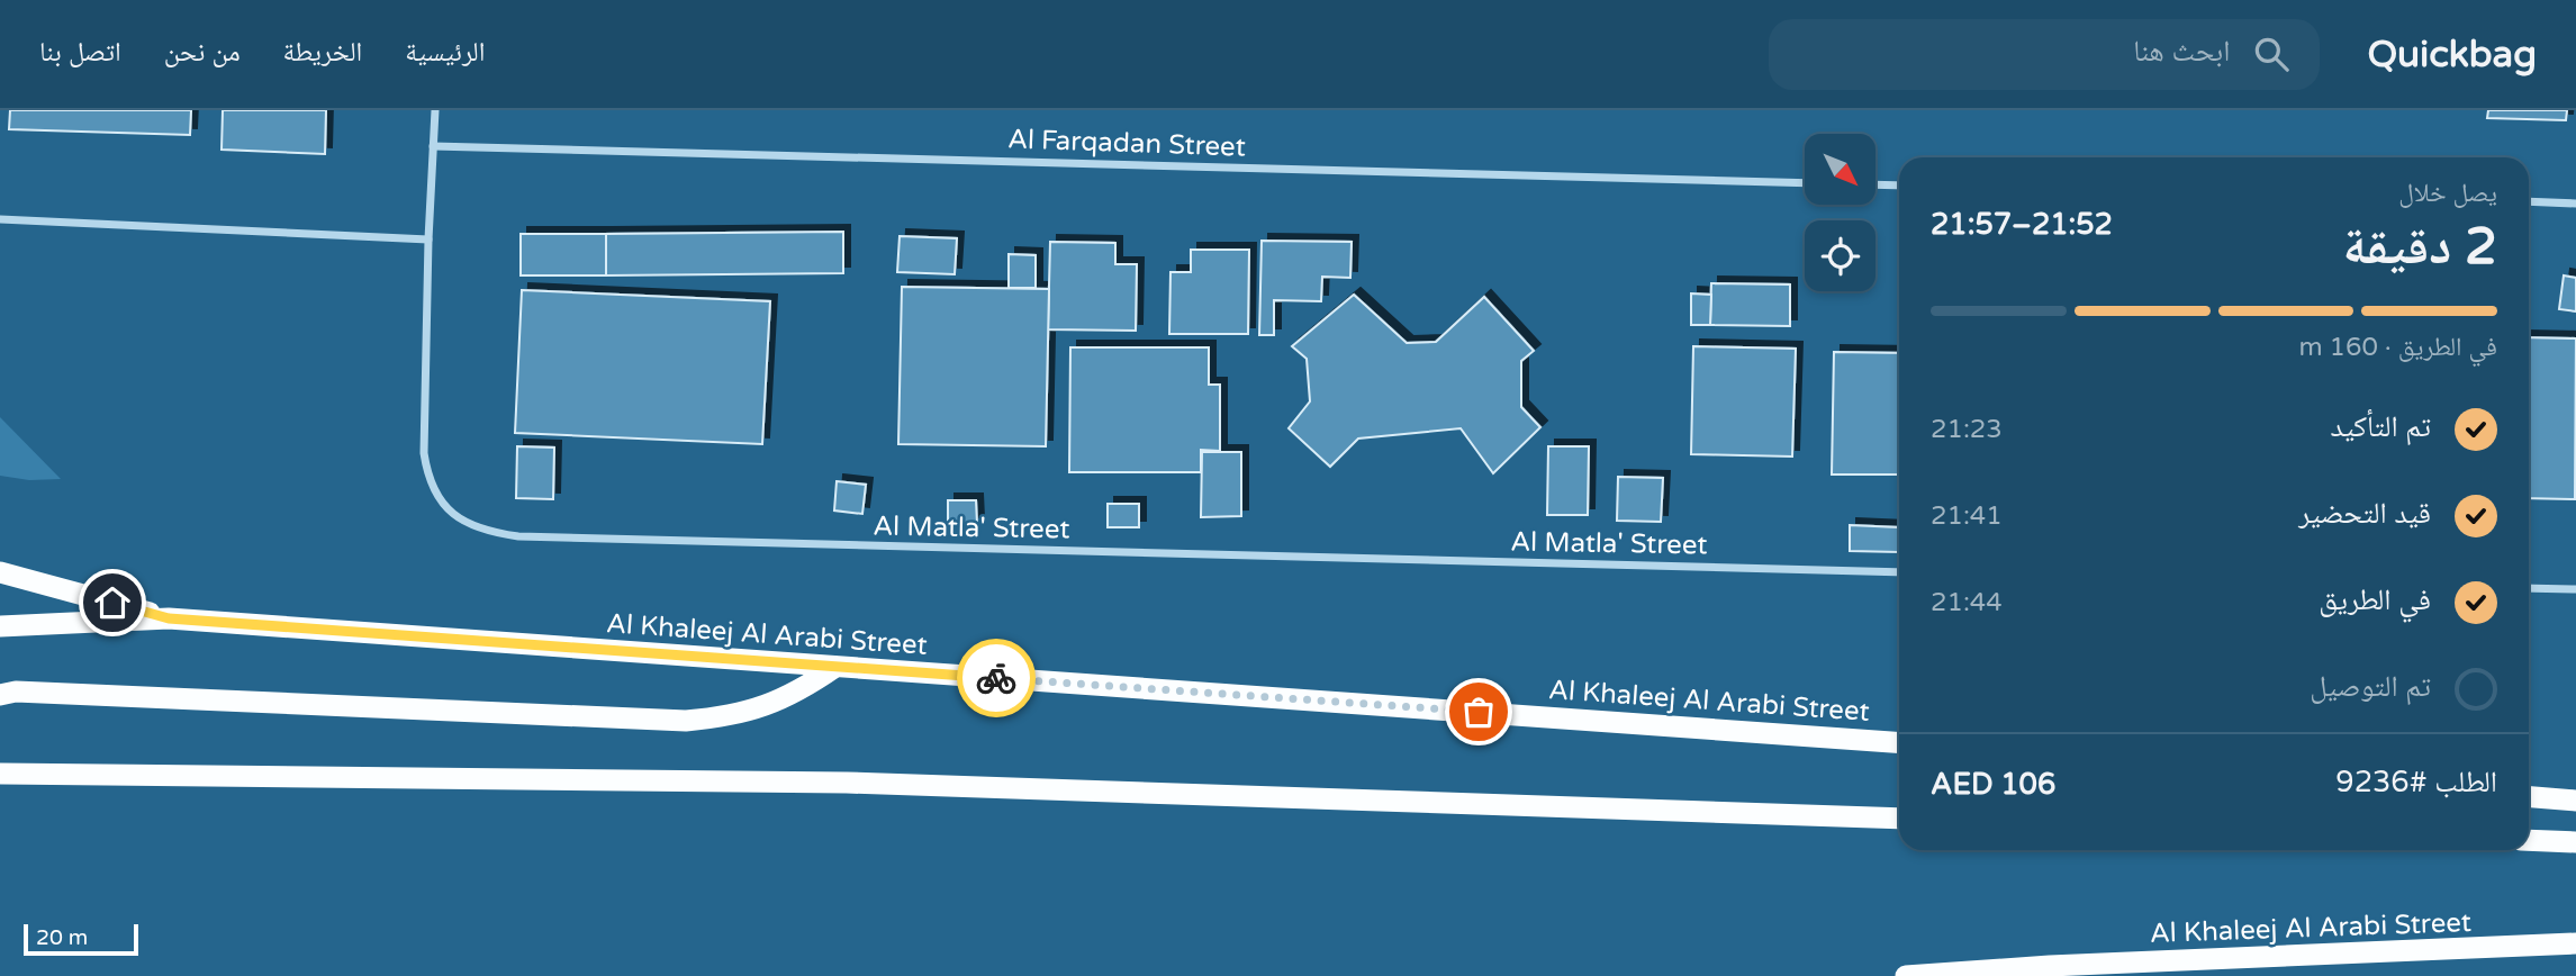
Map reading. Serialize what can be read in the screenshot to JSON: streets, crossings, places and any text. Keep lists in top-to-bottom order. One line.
{"streets":{"highway":["Al Khaleej Al Arabi Street"],"street":["Al Farqadan Street","Al Matla' Street"]},"crossings":[["Al Farqadan Street","Al Matla' Street"]],"scale_bar":"20 m","north":"bottom right","page":{"header":"Quickbag","search":"ابحث هنا","nav":["الرئيسية","الخريطة","من نحن","اتصل بنا"],"heading":["2 دقيقة","يصل خلال","21:52–21:57"],"panel":["الطلب #9236","AED 106"],"bar":"في الطريق · 160 m","list":[["تم التأكيد","21:23"],["قيد التحضير","21:41"],["في الطريق","21:44"],"تم التوصيل"],"scale":"20 m"}}
